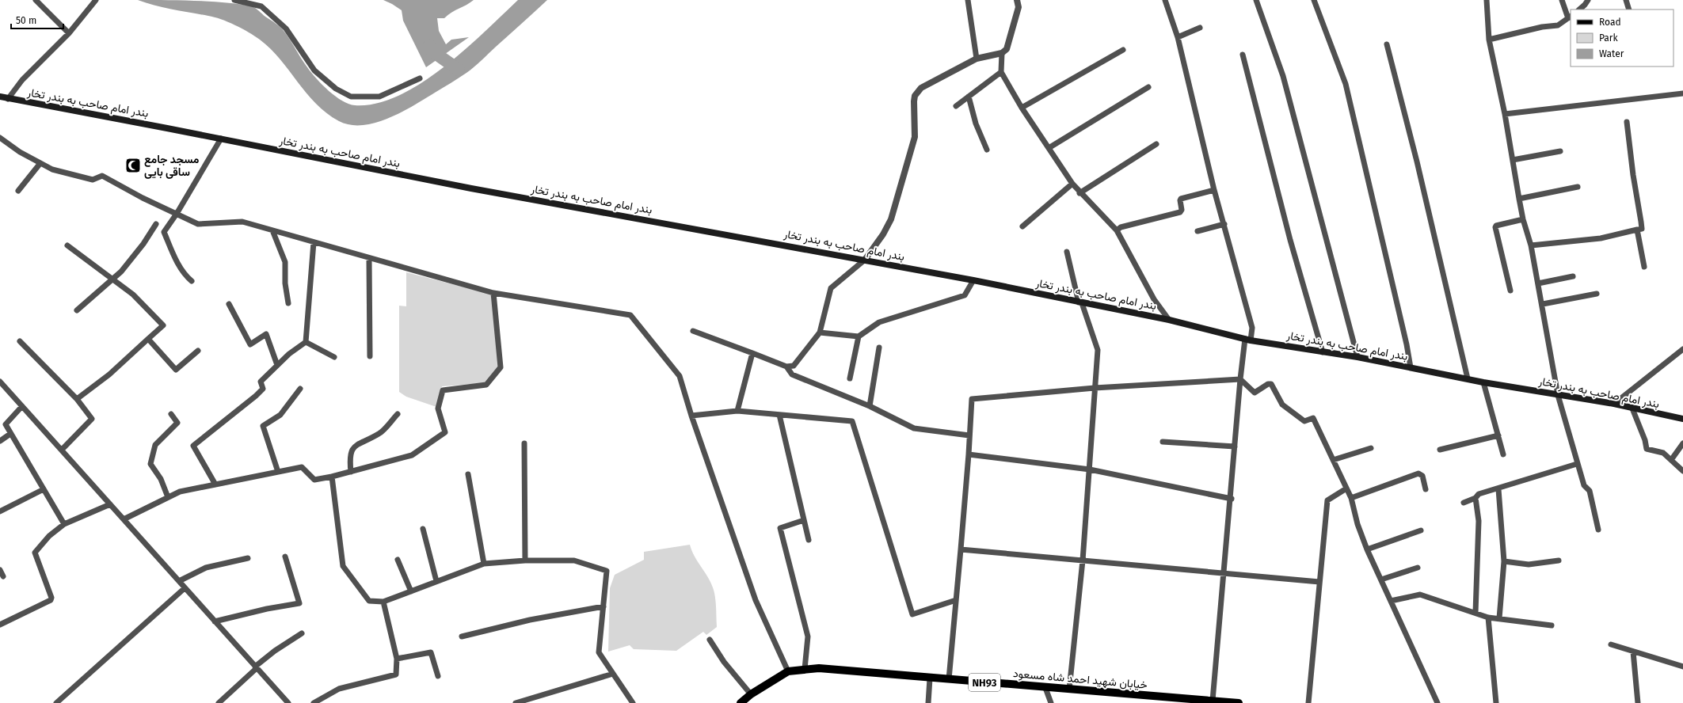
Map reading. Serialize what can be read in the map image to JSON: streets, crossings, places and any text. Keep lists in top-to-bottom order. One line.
{"streets":{"main road":["بندر امام صاحب به بندر تخار","خیابان شهید احمد شاه مسعود","NH93"]},"places":{"mosque":["مسجد جامع ساقی بایی"]},"legend":["Road","Park","Water"],"scale_bar":"50 m"}
